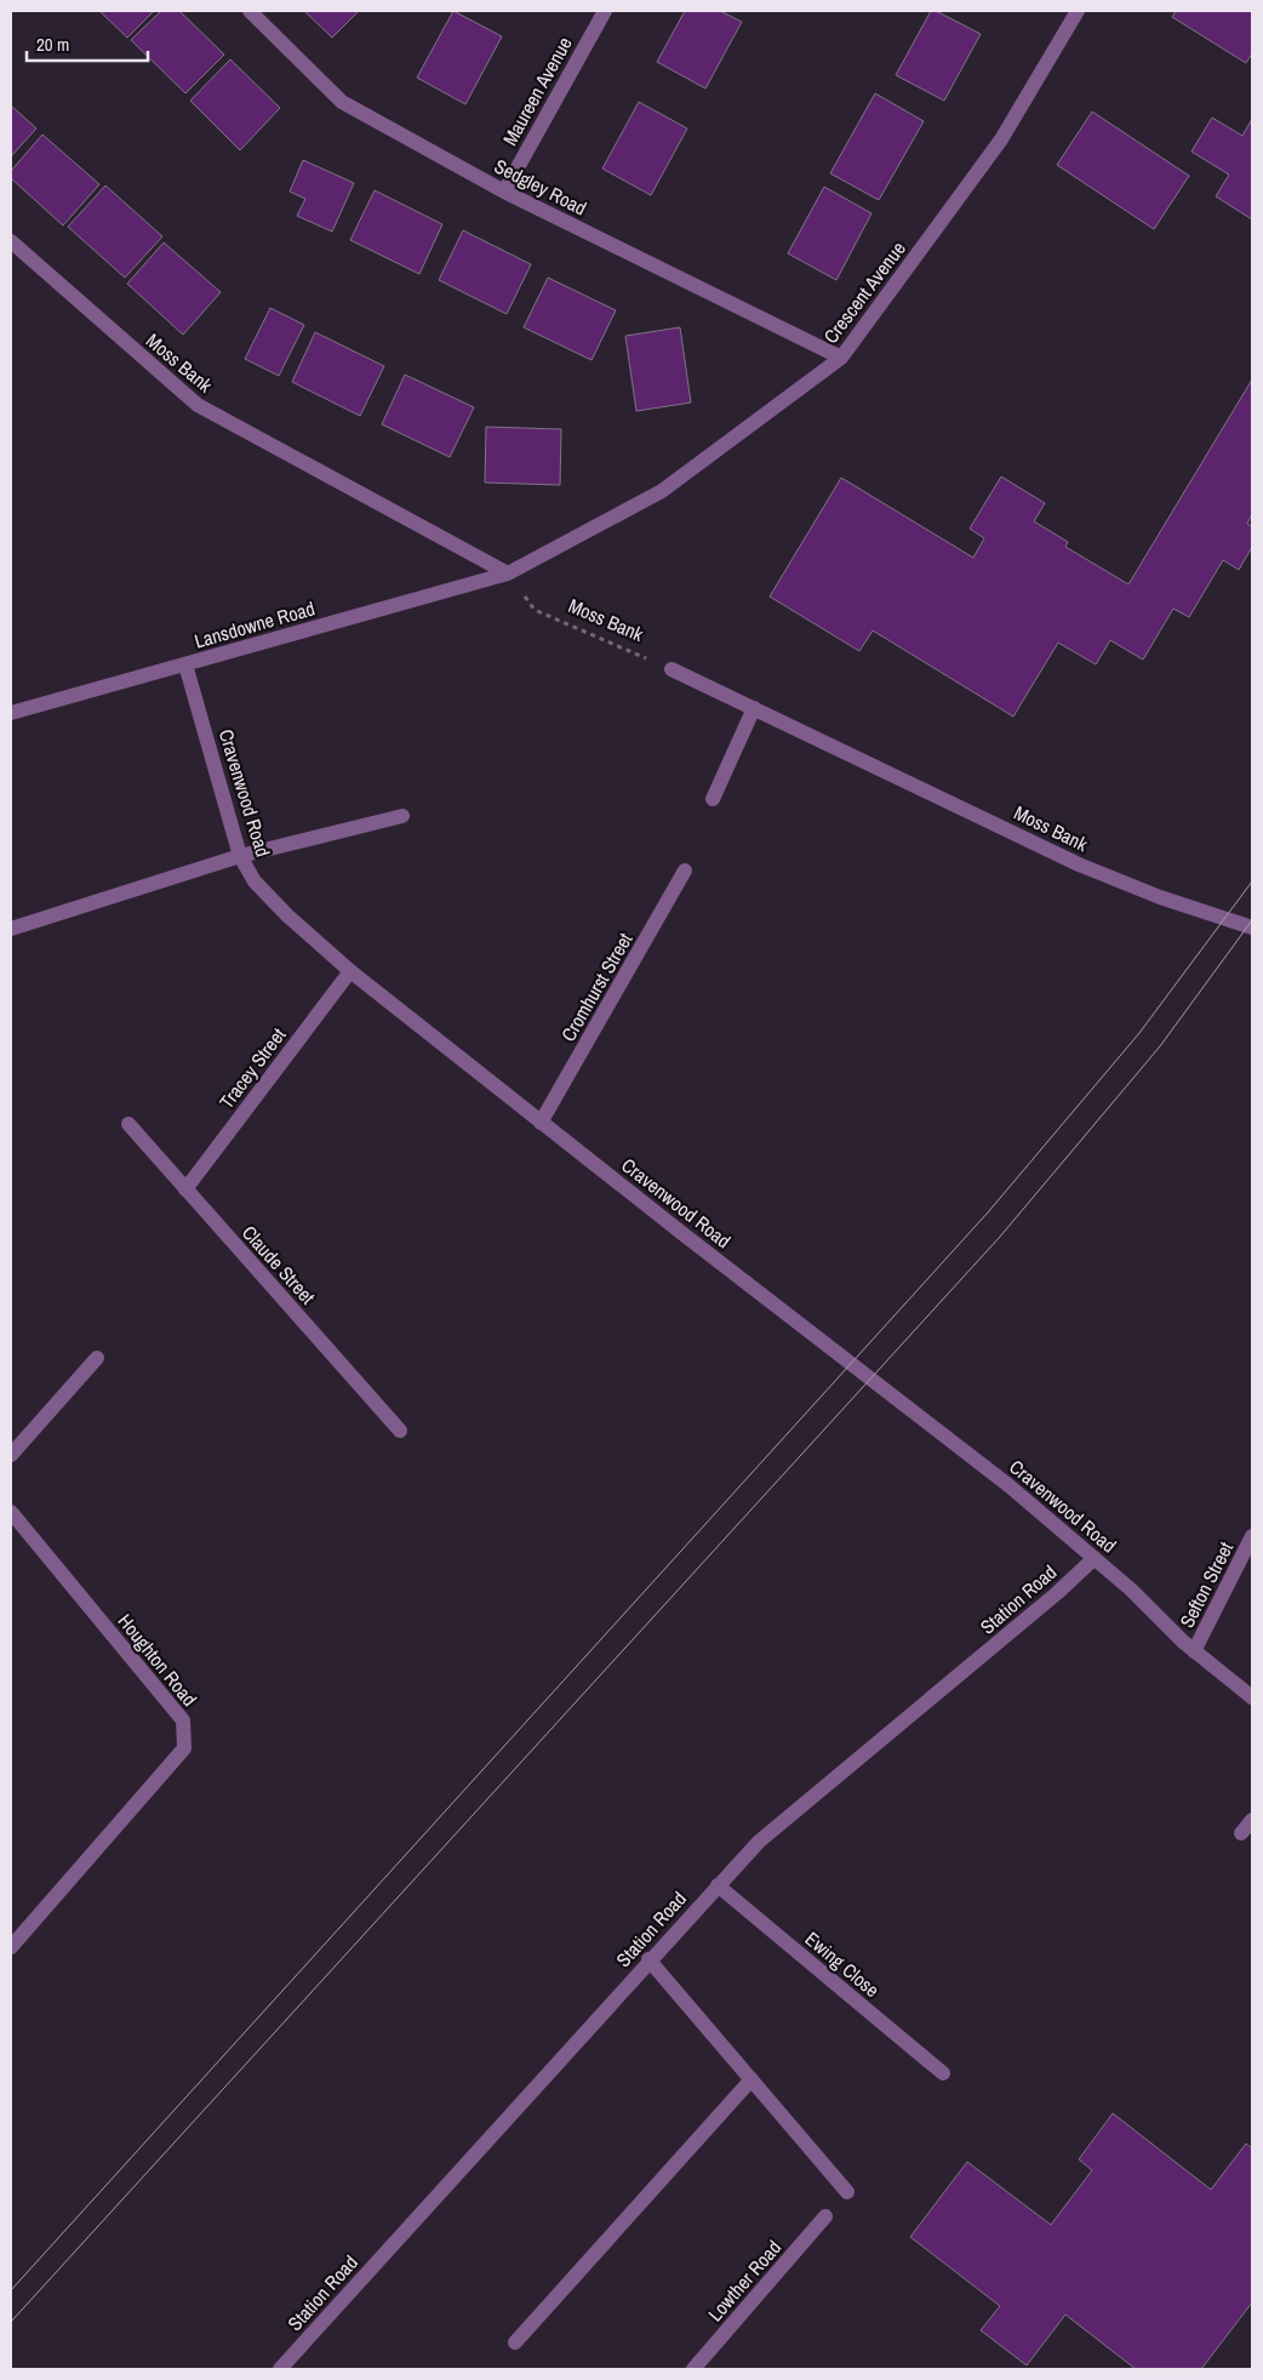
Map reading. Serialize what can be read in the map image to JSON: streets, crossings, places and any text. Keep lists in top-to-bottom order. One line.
{"streets":{"street":["Maureen Avenue","Sedgley Road","Crescent Avenue","Moss Bank","Lansdowne Road","Cravenwood Road","Cromhurst Street","Tracey Street","Claude Street","Sefton Street","Station Road","Houghton Road","Ewing Close","Lowther Road"]},"crossings":[["Maureen Avenue","Sedgley Road"],["Sedgley Road","Crescent Avenue"],["Crescent Avenue","Moss Bank"],["Crescent Avenue","Lansdowne Road"],["Moss Bank","Lansdowne Road"],["Lansdowne Road","Cravenwood Road"],["Cravenwood Road","Cromhurst Street"],["Cravenwood Road","Tracey Street"],["Cravenwood Road","Sefton Street"],["Cravenwood Road","Station Road"],["Tracey Street","Claude Street"],["Station Road","Ewing Close"]],"scale_bar":"20 m"}
